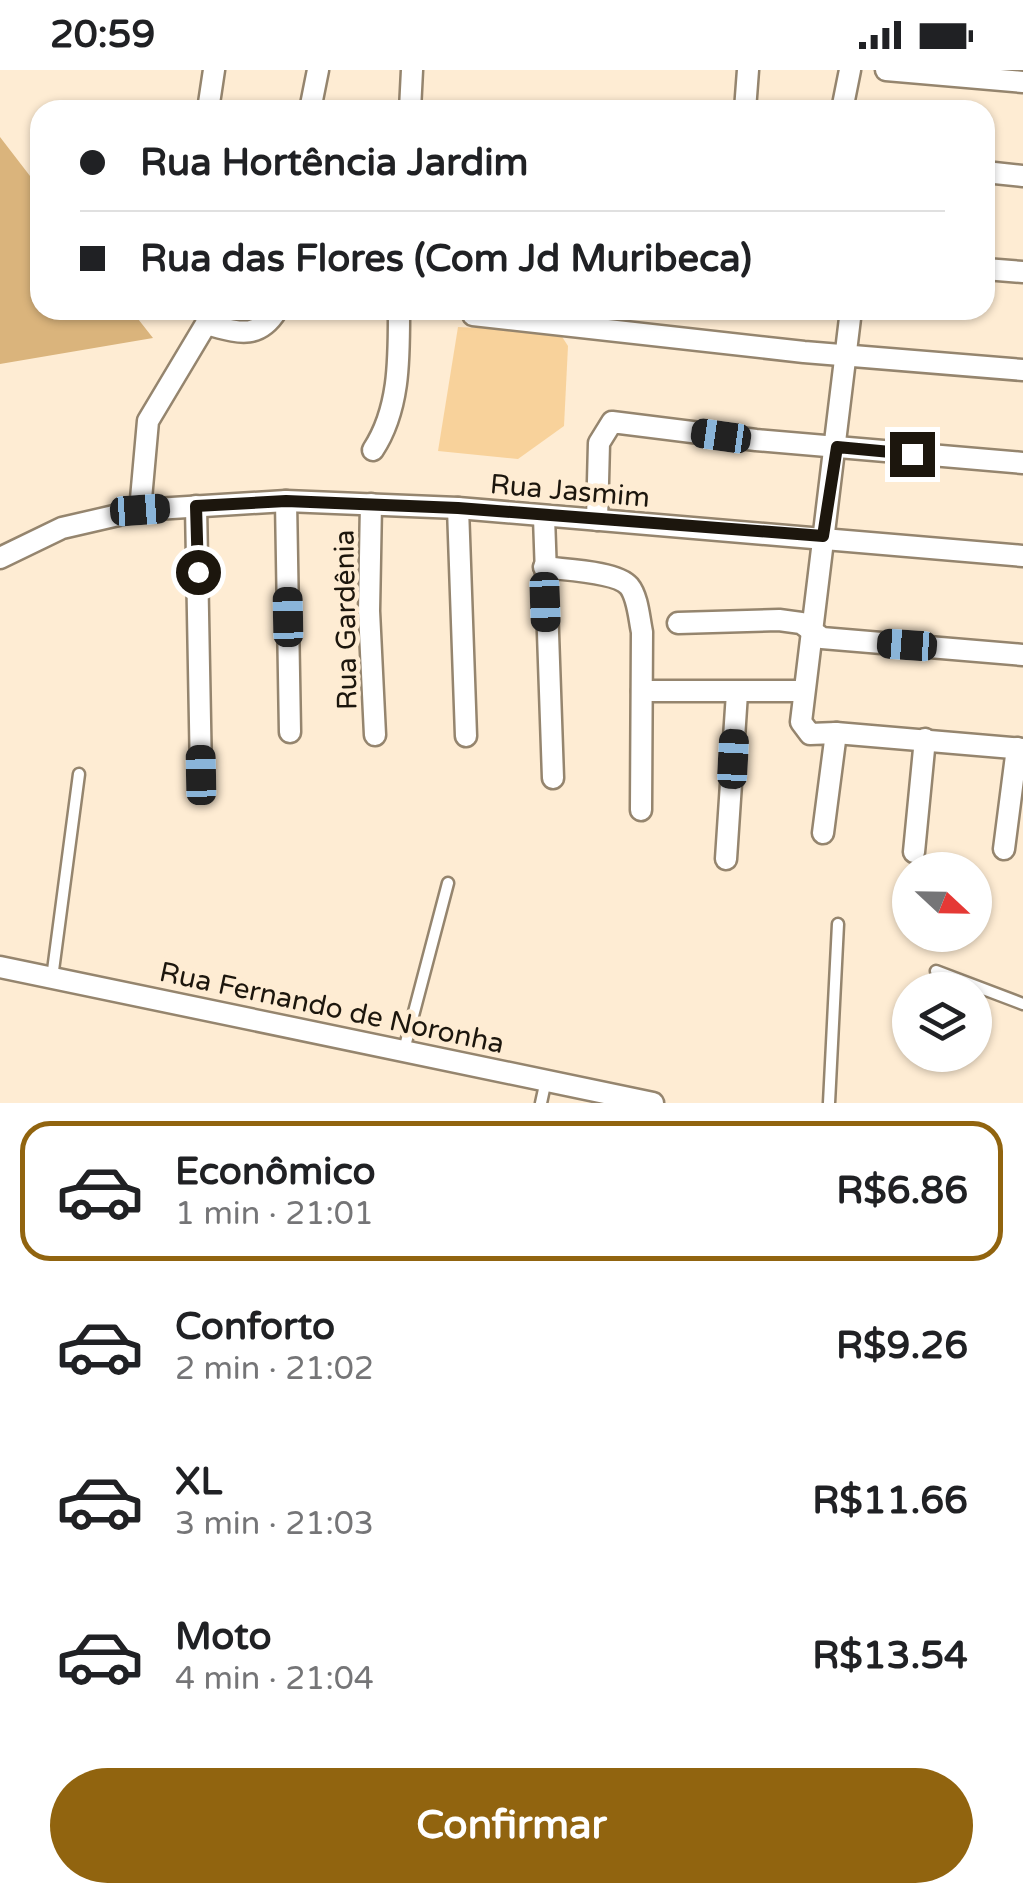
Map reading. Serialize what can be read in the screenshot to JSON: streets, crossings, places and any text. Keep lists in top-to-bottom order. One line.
{"streets":{"street":["Rua Jasmim","Rua Gardênia","Rua Fernando de Noronha"]},"crossings":[["Rua Jasmim","Rua Gardênia"]],"north":"right","page":{"status":"20:59","banner":["Rua Hortência Jardim","Rua das Flores (Com Jd Muribeca)"],"list":[{"name":"Econômico","note":"1 min · 21:01","value":"R$6.86"},{"name":"Conforto","note":"2 min · 21:02","value":"R$9.26"},{"name":"XL","note":"3 min · 21:03","value":"R$11.66"},{"name":"Moto","note":"4 min · 21:04","value":"R$13.54"}],"buttons":"Confirmar"}}
